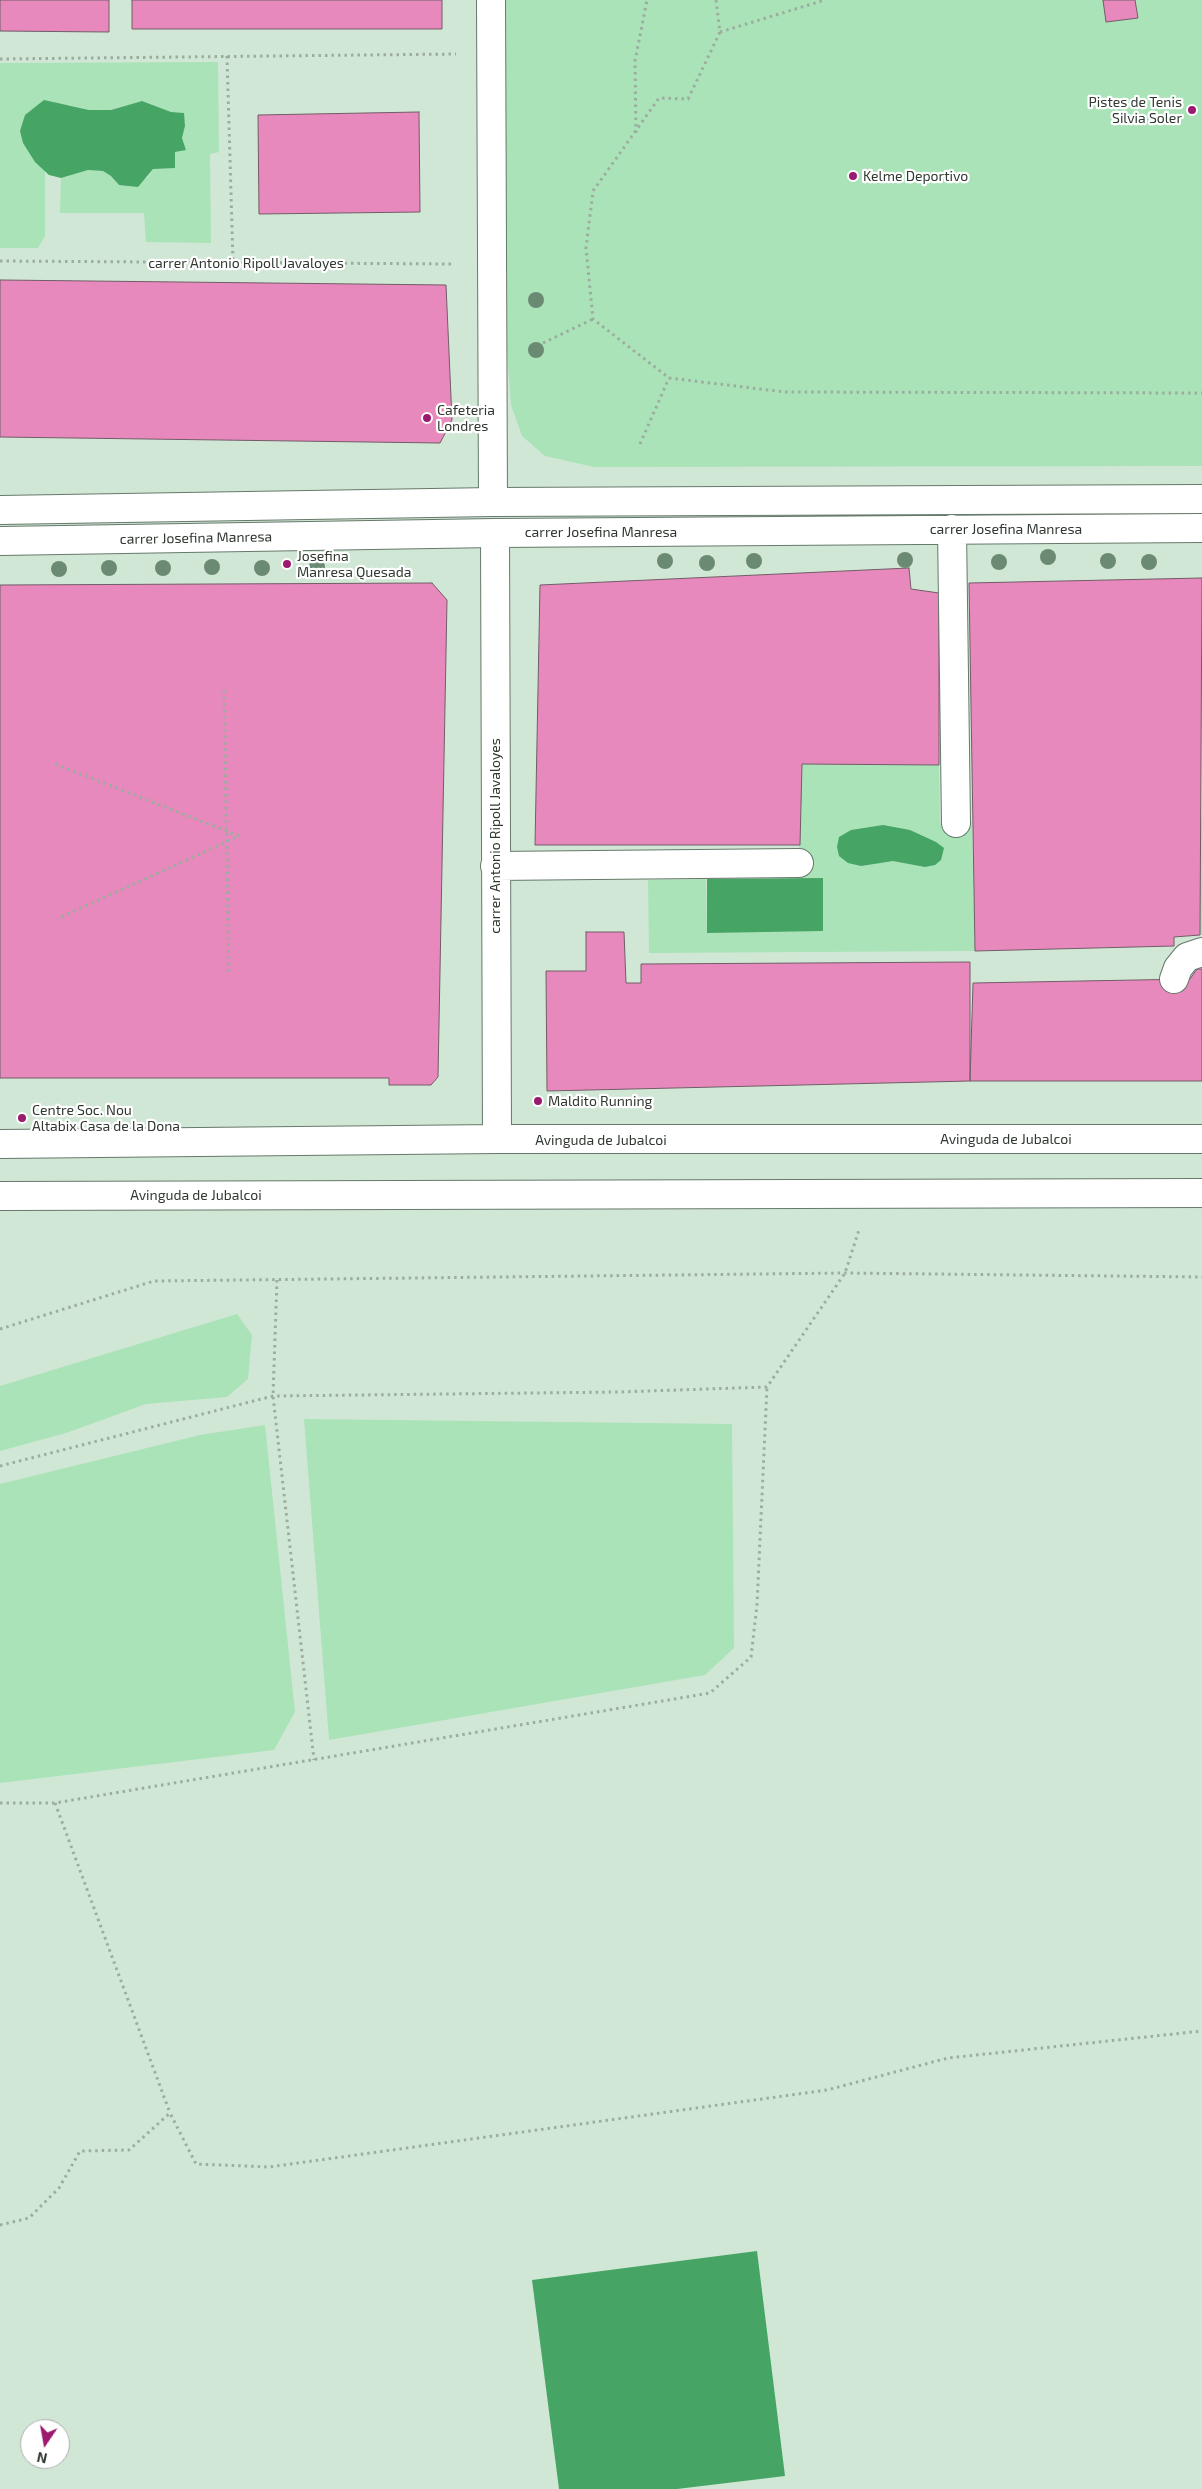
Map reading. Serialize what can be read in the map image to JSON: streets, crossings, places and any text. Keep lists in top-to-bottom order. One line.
{"streets":{"street":["carrer Antonio Ripoll Javaloyes","carrer Josefina Manresa","Avinguda de Jubalcoi"]},"crossings":[["carrer Antonio Ripoll Javaloyes","carrer Josefina Manresa"],["carrer Antonio Ripoll Javaloyes","Avinguda de Jubalcoi"]],"places":["Pistes de Tenis Silvia Soler","Kelme Deportivo","Cafeteria Londres","Josefina Manresa Quesada","Maldito Running","Centre Soc. Nou Altabix Casa de la Dona"],"north":"bottom"}
